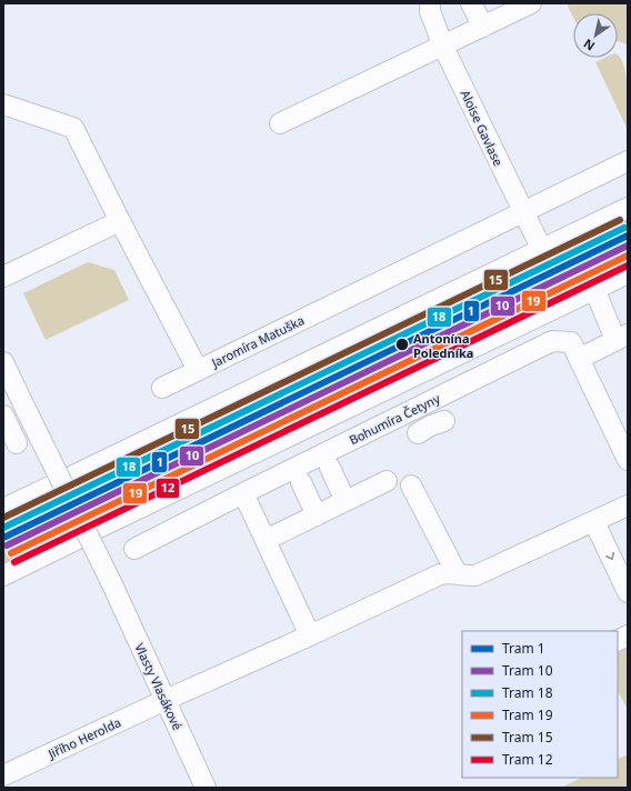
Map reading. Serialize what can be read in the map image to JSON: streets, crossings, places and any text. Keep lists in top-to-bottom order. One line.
{"streets":{"street":["Aloise Gavlase","Jaromíra Matuška","Bohumíra Četyny","Vlasty Vlasákové","Jiřího Herolda"]},"crossings":[["Aloise Gavlase","Jaromíra Matuška"],["Vlasty Vlasákové","Jiřího Herolda"]],"places":["Antonína Poledníka"],"lines":["tram line 15","tram line 18","tram line 1","tram line 10","tram line 19","tram line 12"],"legend":["Tram 1","Tram 10","Tram 18","Tram 19","Tram 15","Tram 12"],"north":"bottom left"}
